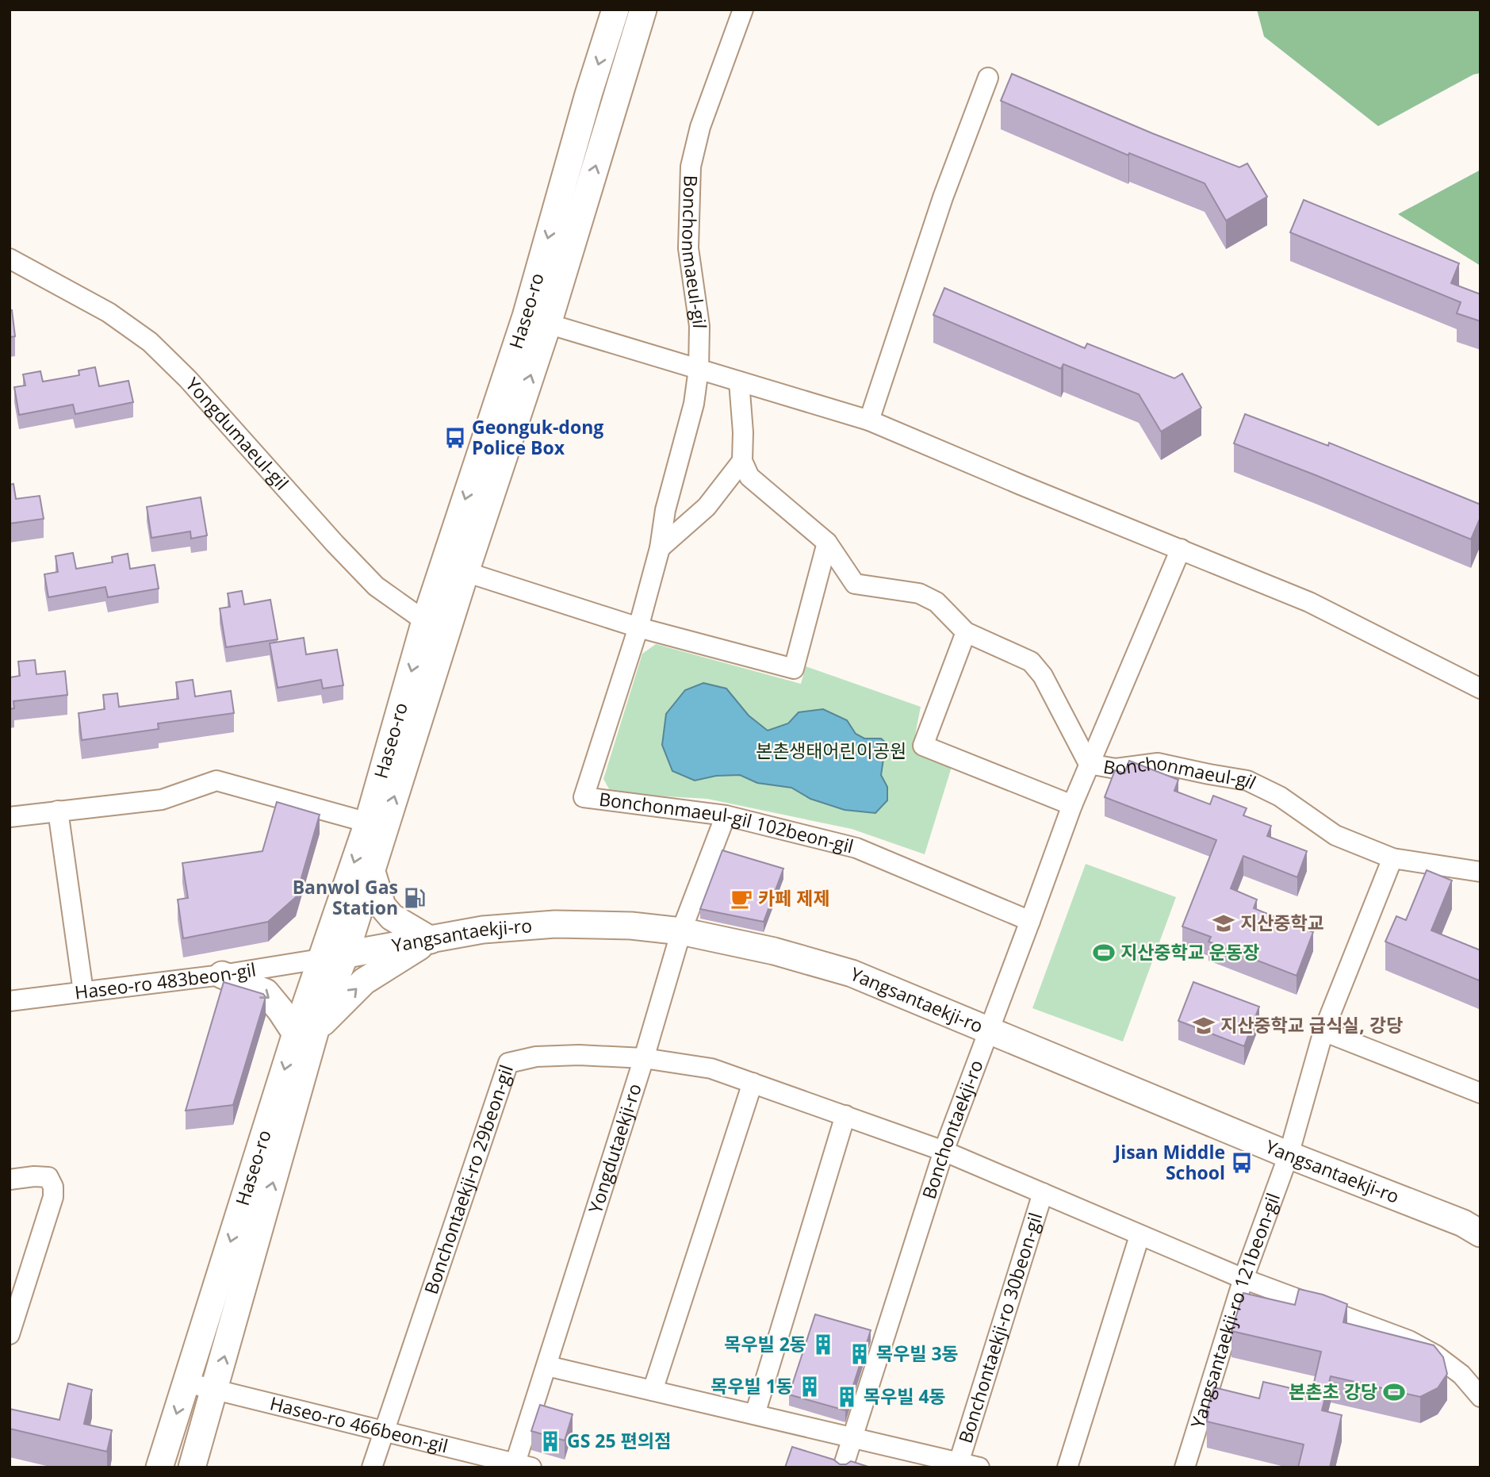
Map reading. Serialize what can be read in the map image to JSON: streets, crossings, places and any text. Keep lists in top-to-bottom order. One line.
{"streets":{"main road":["Haseo-ro","Yangsantaekji-ro"],"street":["Bonchonmaeul-gil","Yongdumaeul-gil","Bonchonmaeul-gil 102beon-gil","Haseo-ro 483beon-gil","Bonchontaekji-ro","Yongdutaekji-ro","Bonchontaekji-ro 29beon-gil","Yangsantaekji-ro 121beon-gil","Bonchontaekji-ro 30beon-gil","Haseo-ro 466beon-gil"]},"crossings":[["Bonchonmaeul-gil","Bonchonmaeul-gil 102beon-gil"],["Bonchonmaeul-gil","Bonchontaekji-ro"],["Haseo-ro","Yongdumaeul-gil"],["Haseo-ro","Yangsantaekji-ro"],["Haseo-ro","Haseo-ro 483beon-gil"],["Haseo-ro","Haseo-ro 466beon-gil"],["Bonchonmaeul-gil 102beon-gil","Bonchontaekji-ro"],["Bonchonmaeul-gil 102beon-gil","Yongdutaekji-ro"],["Yangsantaekji-ro","Haseo-ro 483beon-gil"],["Yangsantaekji-ro","Bonchontaekji-ro"],["Yangsantaekji-ro","Yongdutaekji-ro"],["Yangsantaekji-ro","Yangsantaekji-ro 121beon-gil"],["Bonchontaekji-ro","Bonchontaekji-ro 29beon-gil"],["Bonchontaekji-ro","Bonchontaekji-ro 30beon-gil"],["Yongdutaekji-ro","Bonchontaekji-ro 29beon-gil"],["Yongdutaekji-ro","Haseo-ro 466beon-gil"],["Bonchontaekji-ro 29beon-gil","Bonchontaekji-ro 30beon-gil"],["Bonchontaekji-ro 29beon-gil","Haseo-ro 466beon-gil"],["Yangsantaekji-ro 121beon-gil","Bonchontaekji-ro 30beon-gil"]],"parks":["본촌생태어린이공원"],"places":{"bus stop":["Geonguk-dong Police Box","Jisan Middle School"],"fuel station":["Banwol Gas Station"],"cafe":["카페 제제"],"school or university":["지산중학교","지산중학교 급식실, 강당"],"sports":["지산중학교 운동장","본촌초 강당"],"building":["목우빌 2동","목우빌 3동","목우빌 1동","목우빌 4동","GS 25 편의점"]}}
